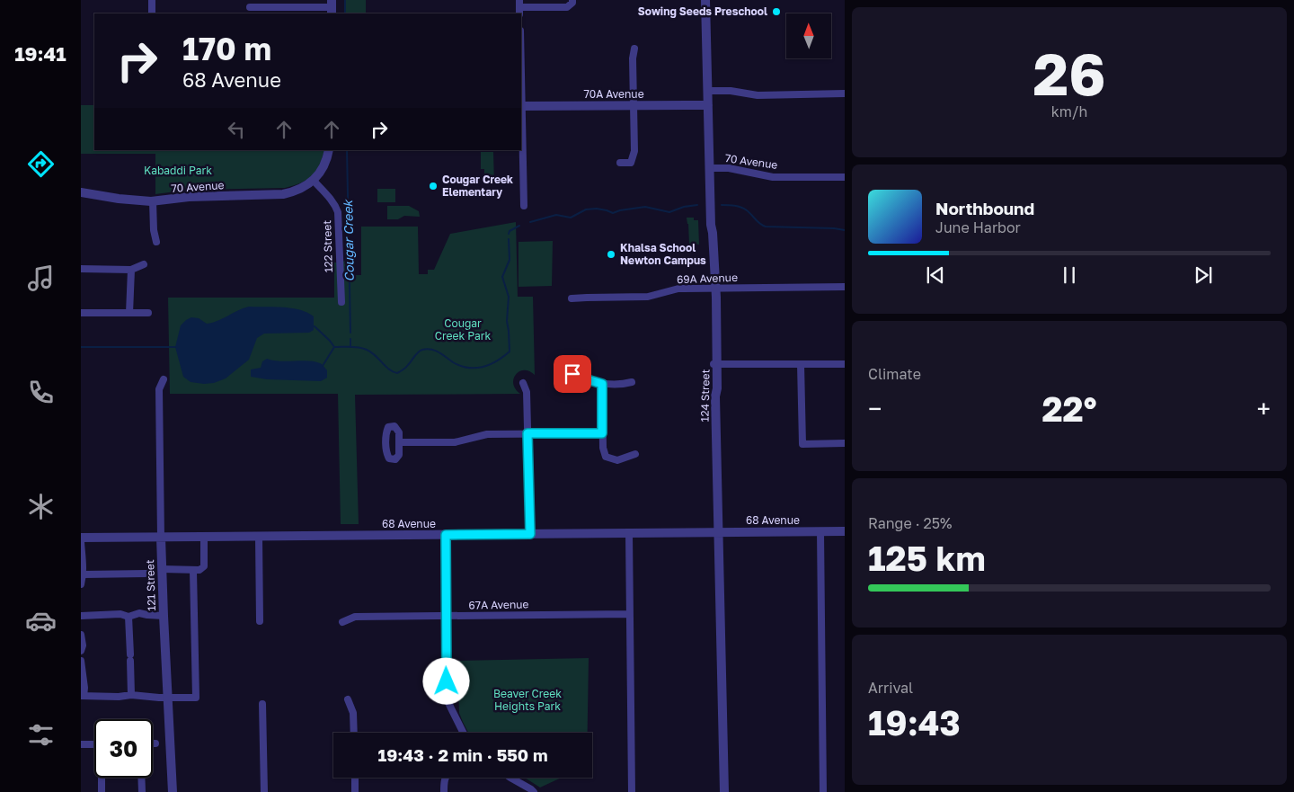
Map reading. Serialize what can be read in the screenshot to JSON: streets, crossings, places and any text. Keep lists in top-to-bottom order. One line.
{"streets":{"street":["70A Avenue","70 Avenue","122 Street","69A Avenue","124 Street","68 Avenue","121 Street","67A Avenue"]},"crossings":[["70A Avenue","124 Street"],["70 Avenue","122 Street"],["70 Avenue","124 Street"],["69A Avenue","124 Street"],["124 Street","68 Avenue"],["68 Avenue","121 Street"]],"water":["Cougar Creek"],"parks":["Kabaddi Park","Cougar Creek Park","Beaver Creek Heights Park"],"places":["Sowing Seeds Preschool","Cougar Creek Elementary","Khalsa School Newton Campus"],"north":"top","page":{"tabs":"19:41","tile":[["26","km/h"],"Climate",["Range · 25%","125 km"],["Arrival","19:43"]],"turn":["170 m","68 Avenue"],"song":["Northbound","June Harbor"],"heat":["−","22°","+"],"limit":"30","trip":"19:43 · 2 min · 550 m"}}
